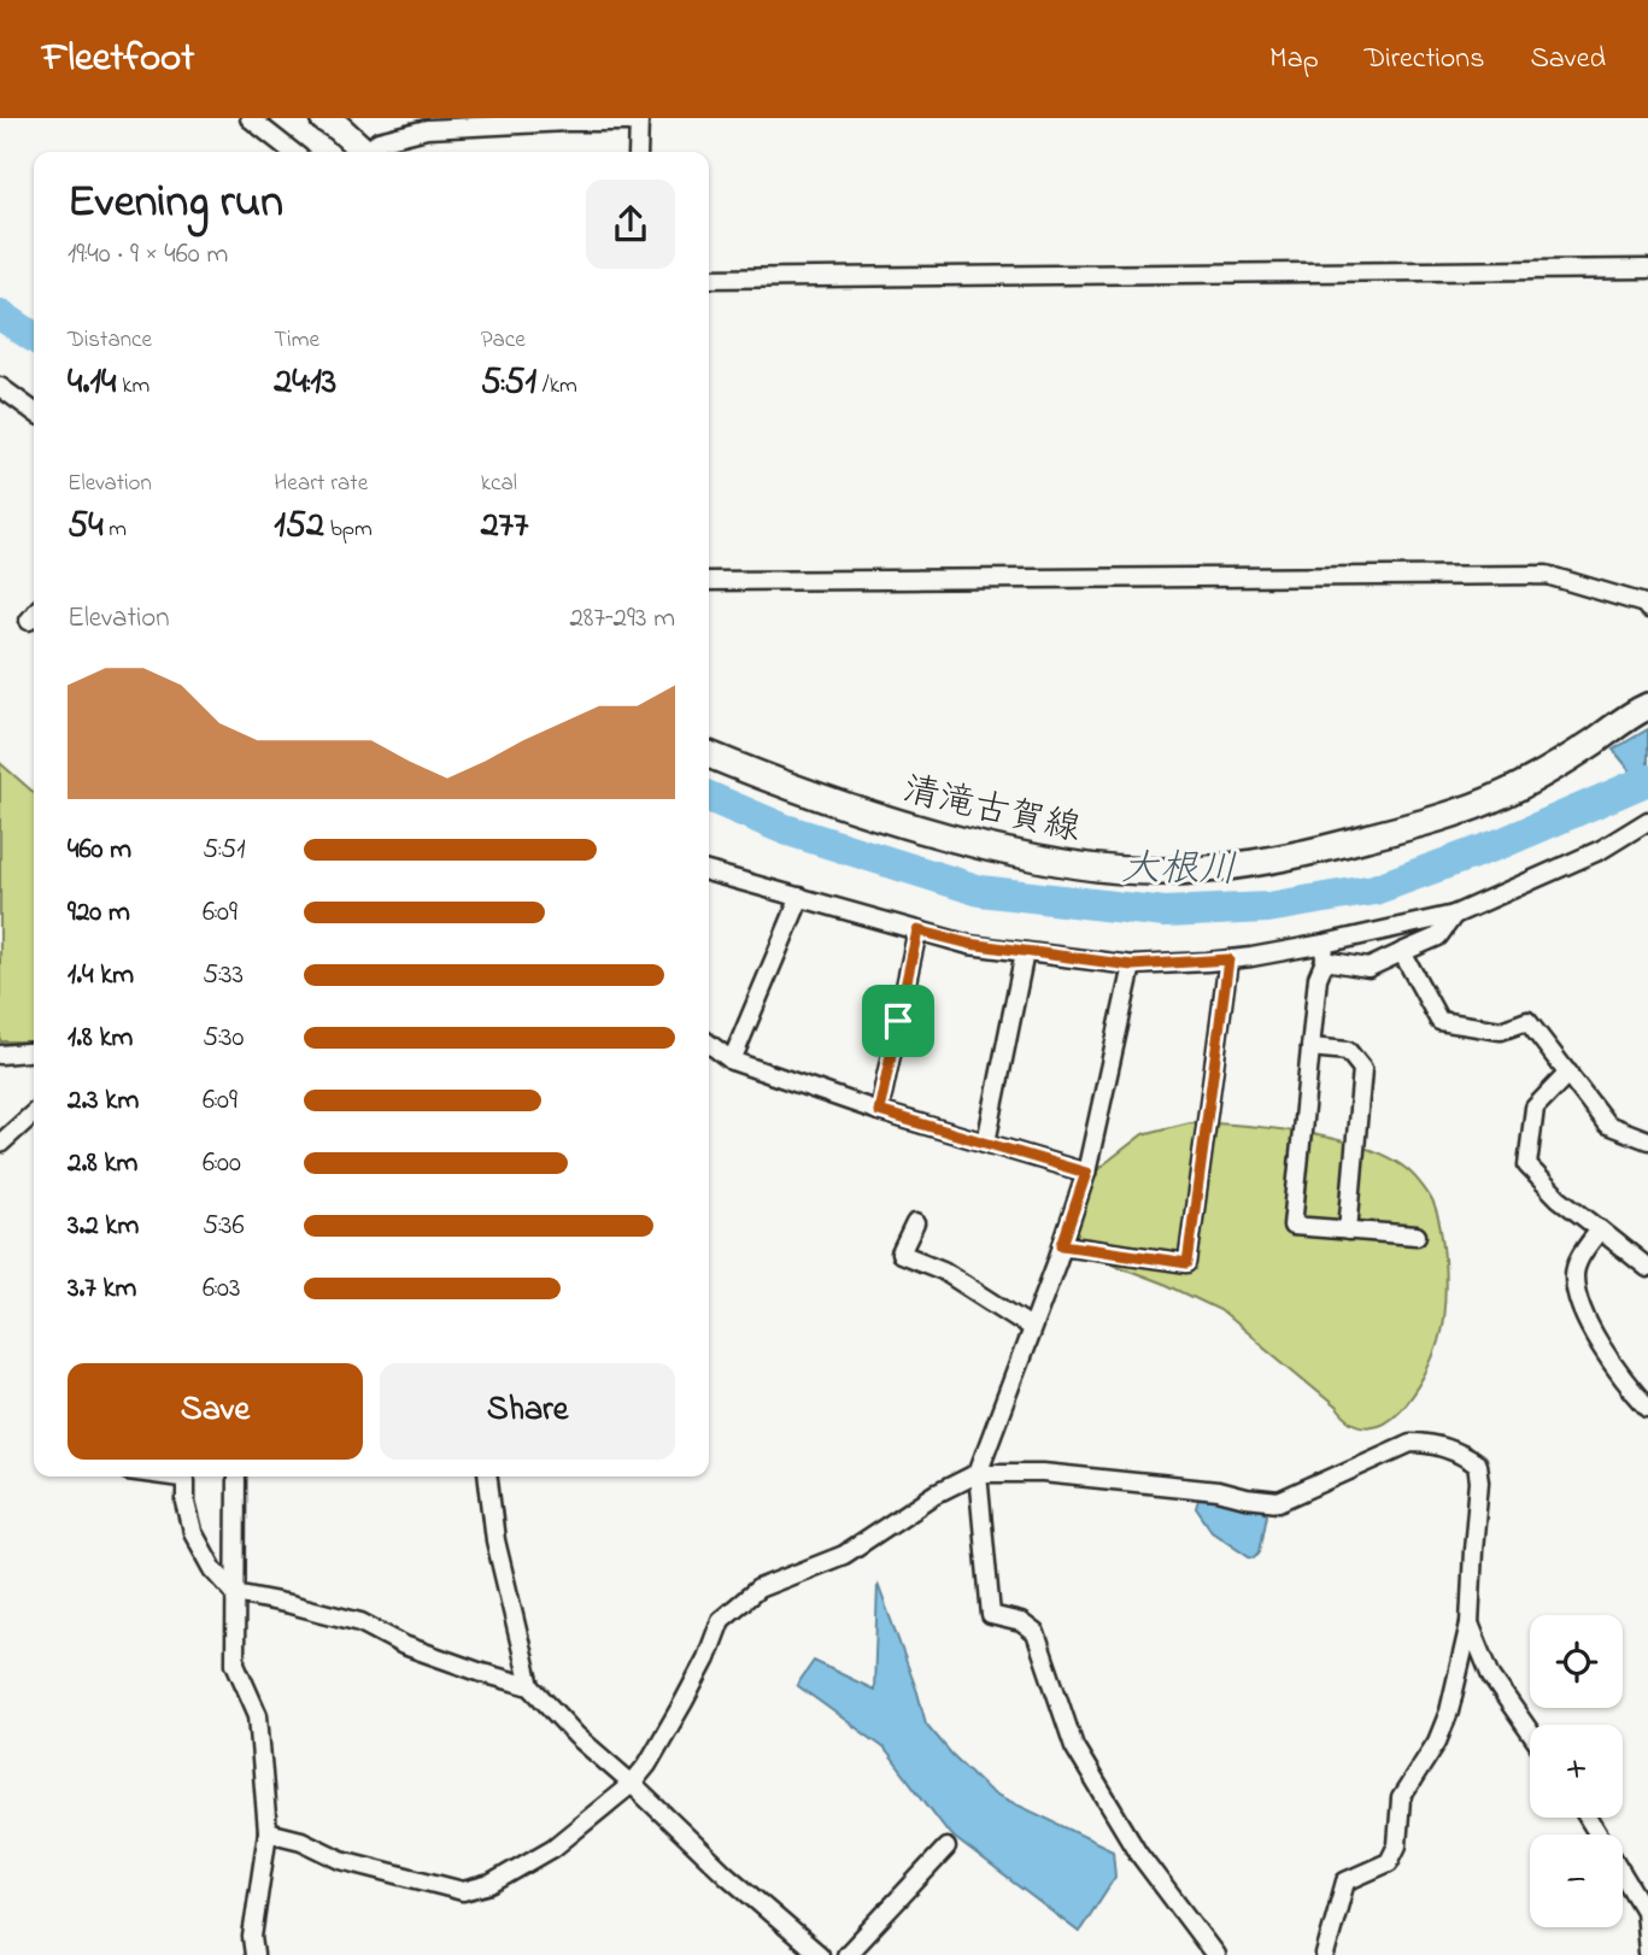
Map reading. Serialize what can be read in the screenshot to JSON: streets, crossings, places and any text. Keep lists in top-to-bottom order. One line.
{"streets":{"main road":["清滝古賀線"]},"water":["大根川"],"page":{"header":"Fleetfoot","nav":["Map","Directions","Saved"],"heading":["Evening run","19:40 · 9 × 460 m"],"stats":[["Distance","4.14 km"],["Time","24:13"],["Pace","5:51 /km"],["Elevation","54 m"],["Heart rate","152 bpm"],["kcal","277"]],"chart":["Elevation","287–293 m"],"list":[{"name":"460 m","note":"5:51"},{"name":"920 m","note":"6:09"},{"name":"1.4 km","note":"5:33"},{"name":"1.8 km","note":"5:30"},{"name":"2.3 km","note":"6:09"},{"name":"2.8 km","note":"6:00"},{"name":"3.2 km","note":"5:36"},{"name":"3.7 km","note":"6:03"}],"buttons":["Save","Share"],"map_buttons":["+","−"]}}
